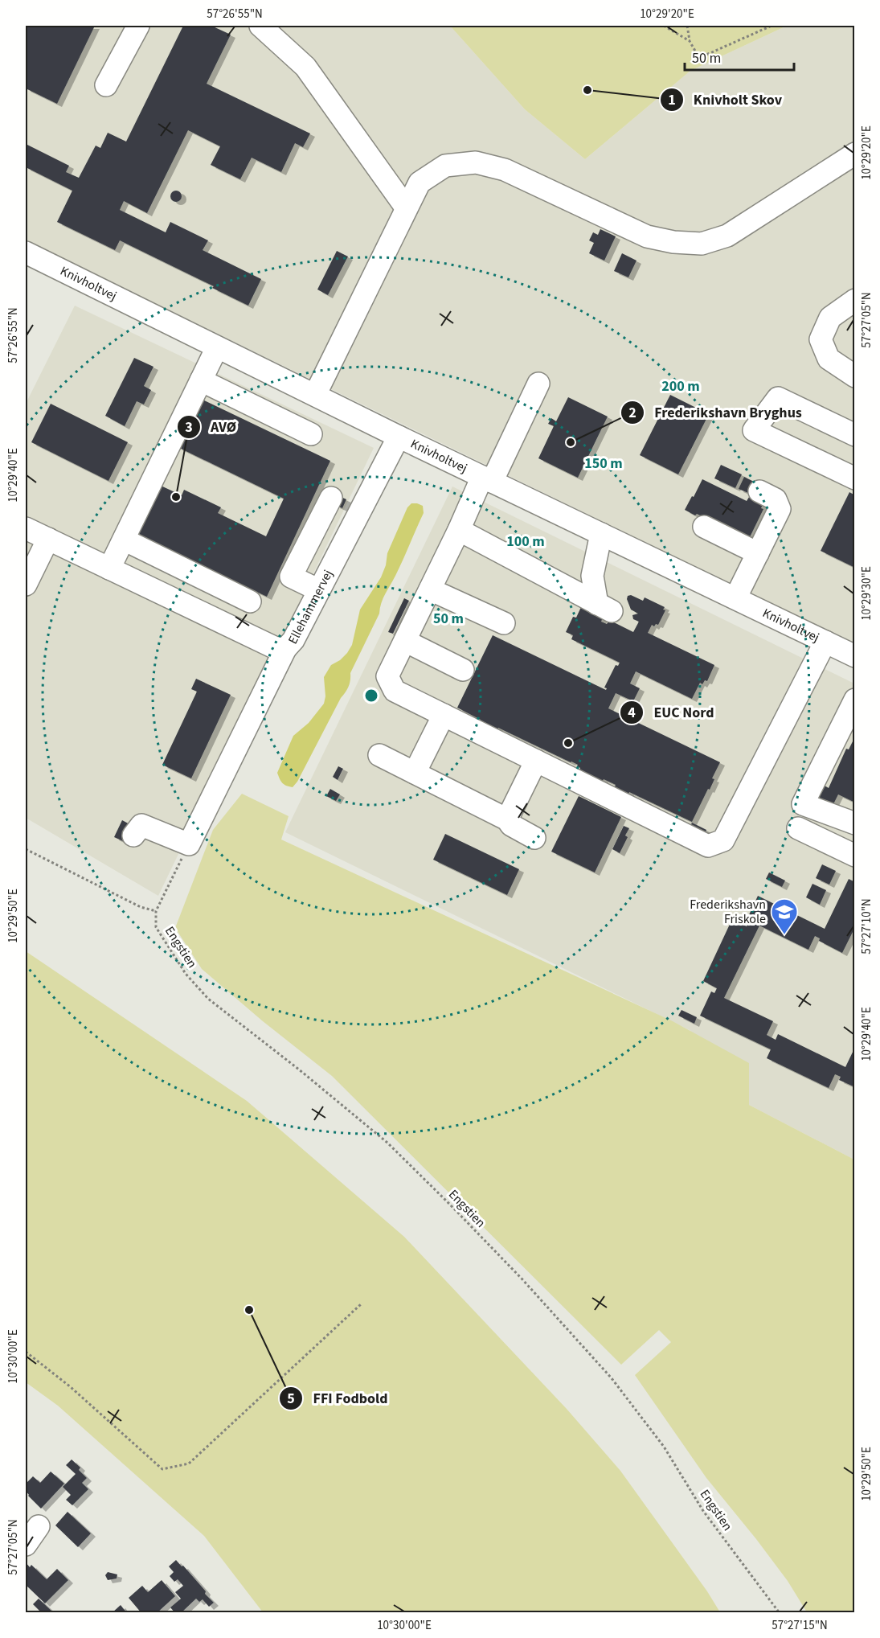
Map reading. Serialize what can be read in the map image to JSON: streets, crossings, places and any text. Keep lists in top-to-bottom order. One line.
{"streets":{"street":["Knivholtvej","Ellehammervej"],"path":["Engstien"]},"crossings":[["Knivholtvej","Ellehammervej"]],"places":{"other":["Knivholt Skov","Frederikshavn Bryghus","AVØ","EUC Nord","FFI Fodbold"],"school or university":["Frederikshavn Friskole"]},"scale_bar":"50 m","coordinates":["57°26'55\"N","10°29'20\"E","57°27'05\"N","10°29'40\"E","10°29'30\"E","10°29'50\"E","57°27'10\"N","10°30'00\"E","57°27'15\"N"],"rings":["200 m","150 m","100 m","50 m"]}
